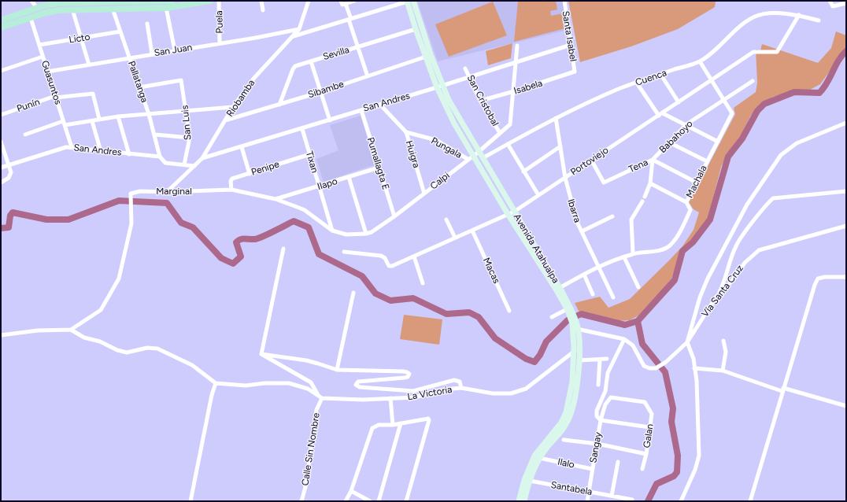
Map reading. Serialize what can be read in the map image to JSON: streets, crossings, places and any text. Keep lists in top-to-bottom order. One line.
{"streets":{"main road":["Avenida Atahualpa"],"street":["Puela","Santa Isabel","Licto","San Juan","Sevilla","Cuenca","Pallatanga","Guasuntos","Isabela","Sibambe","Riobamba","San Cristobal","San Andres","Punín","San Luis","Babahoyo","Pungala","Huigra","Portoviejo","Tixan","Pumallagta E","Tena","Penipe","Calpi","Machala","Ilapo","Marginal","Ibarra","Macas","Vía Santa Cruz","La Victoria","Galan","Sangay","Calle Sin Nombre","Ilalo","Santabela"]},"crossings":[["Puela","San Juan"],["Santa Isabel","Isabela"],["Santa Isabel","San Andres"],["Licto","Pallatanga"],["Licto","Guasuntos"],["San Juan","Pallatanga"],["San Juan","Guasuntos"],["San Juan","Riobamba"],["Sevilla","Sibambe"],["Sevilla","Avenida Atahualpa"],["Cuenca","Portoviejo"],["Cuenca","Machala"],["Cuenca","Ibarra"],["Cuenca","Avenida Atahualpa"],["Pallatanga","San Andres"],["Pallatanga","San Luis"],["Guasuntos","San Andres"],["Guasuntos","Punín"],["Isabela","San Cristobal"],["Isabela","Calpi"],["Sibambe","Riobamba"],["Sibambe","Avenida Atahualpa"],["Riobamba","San Andres"],["Riobamba","Marginal"],["San Cristobal","San Andres"],["San Cristobal","Calpi"],["San Andres","San Luis"],["San Andres","Huigra"],["San Andres","Tixan"],["San Andres","Pumallagta E"],["San Andres","Avenida Atahualpa"],["Babahoyo","Tena"],["Babahoyo","Machala"],["Pungala","Huigra"],["Pungala","Calpi"],["Huigra","Calpi"],["Portoviejo","Tena"],["Portoviejo","Machala"],["Portoviejo","Ibarra"],["Portoviejo","Avenida Atahualpa"],["Portoviejo","Macas"],["Tixan","Penipe"],["Tixan","Ilapo"],["Tixan","Marginal"],["Pumallagta E","Calpi"],["Pumallagta E","Ilapo"],["Tena","Machala"],["Penipe","Marginal"],["Calpi","Marginal"],["Calpi","Avenida Atahualpa"],["Machala","Ibarra"],["Machala","Avenida Atahualpa"],["Ilapo","Marginal"],["Avenida Atahualpa","La Victoria"],["Avenida Atahualpa","Ilalo"],["Avenida Atahualpa","Santabela"],["La Victoria","Calle Sin Nombre"],["Galan","Sangay"],["Sangay","Ilalo"],["Sangay","Santabela"]]}
